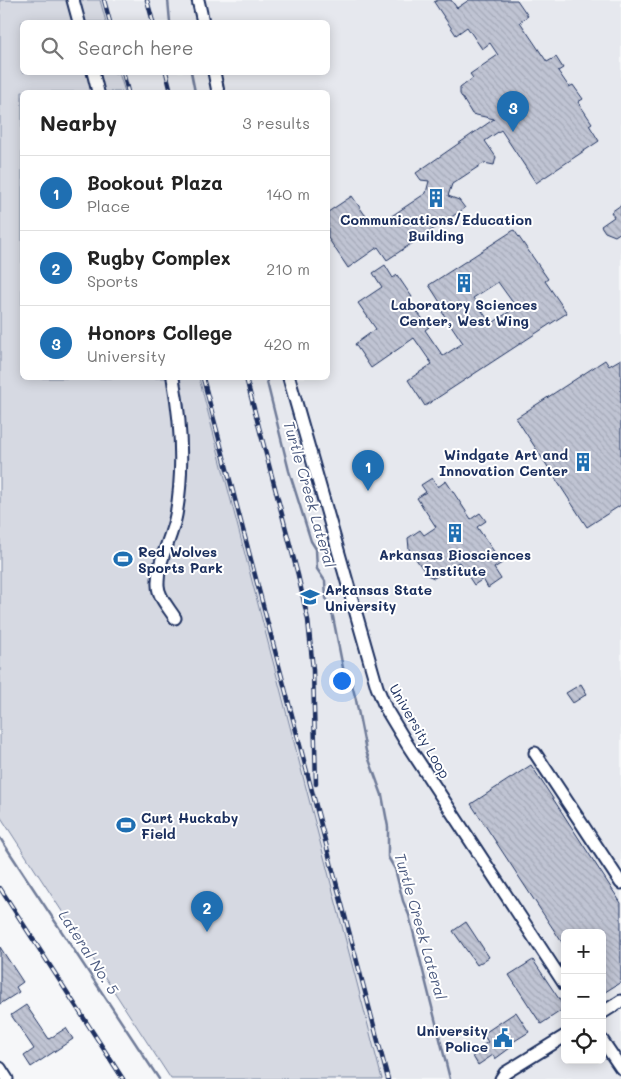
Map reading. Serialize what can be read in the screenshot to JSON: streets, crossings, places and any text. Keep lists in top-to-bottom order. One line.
{"streets":{"street":["University Loop"]},"water":["Turtle Creek Lateral","Lateral No. 5"],"places":{"building":["Communications/Education Building","Laboratory Sciences Center, West Wing","Windgate Art and Innovation Center","Arkansas Biosciences Institute"],"sports":["Red Wolves Sports Park","Curt Huckaby Field"],"school or university":["Arkansas State University"],"public building":["University Police"]},"page":{"search":"Search here","heading":["Nearby","3 results"],"pins":["3","1","2"],"list":[{"mark":"1","name":"Bookout Plaza","note":"Place","value":"140 m"},{"mark":"2","name":"Rugby Complex","note":"Sports","value":"210 m"},{"mark":"3","name":"Honors College","note":"University","value":"420 m"}],"map_buttons":["+","−"]}}
